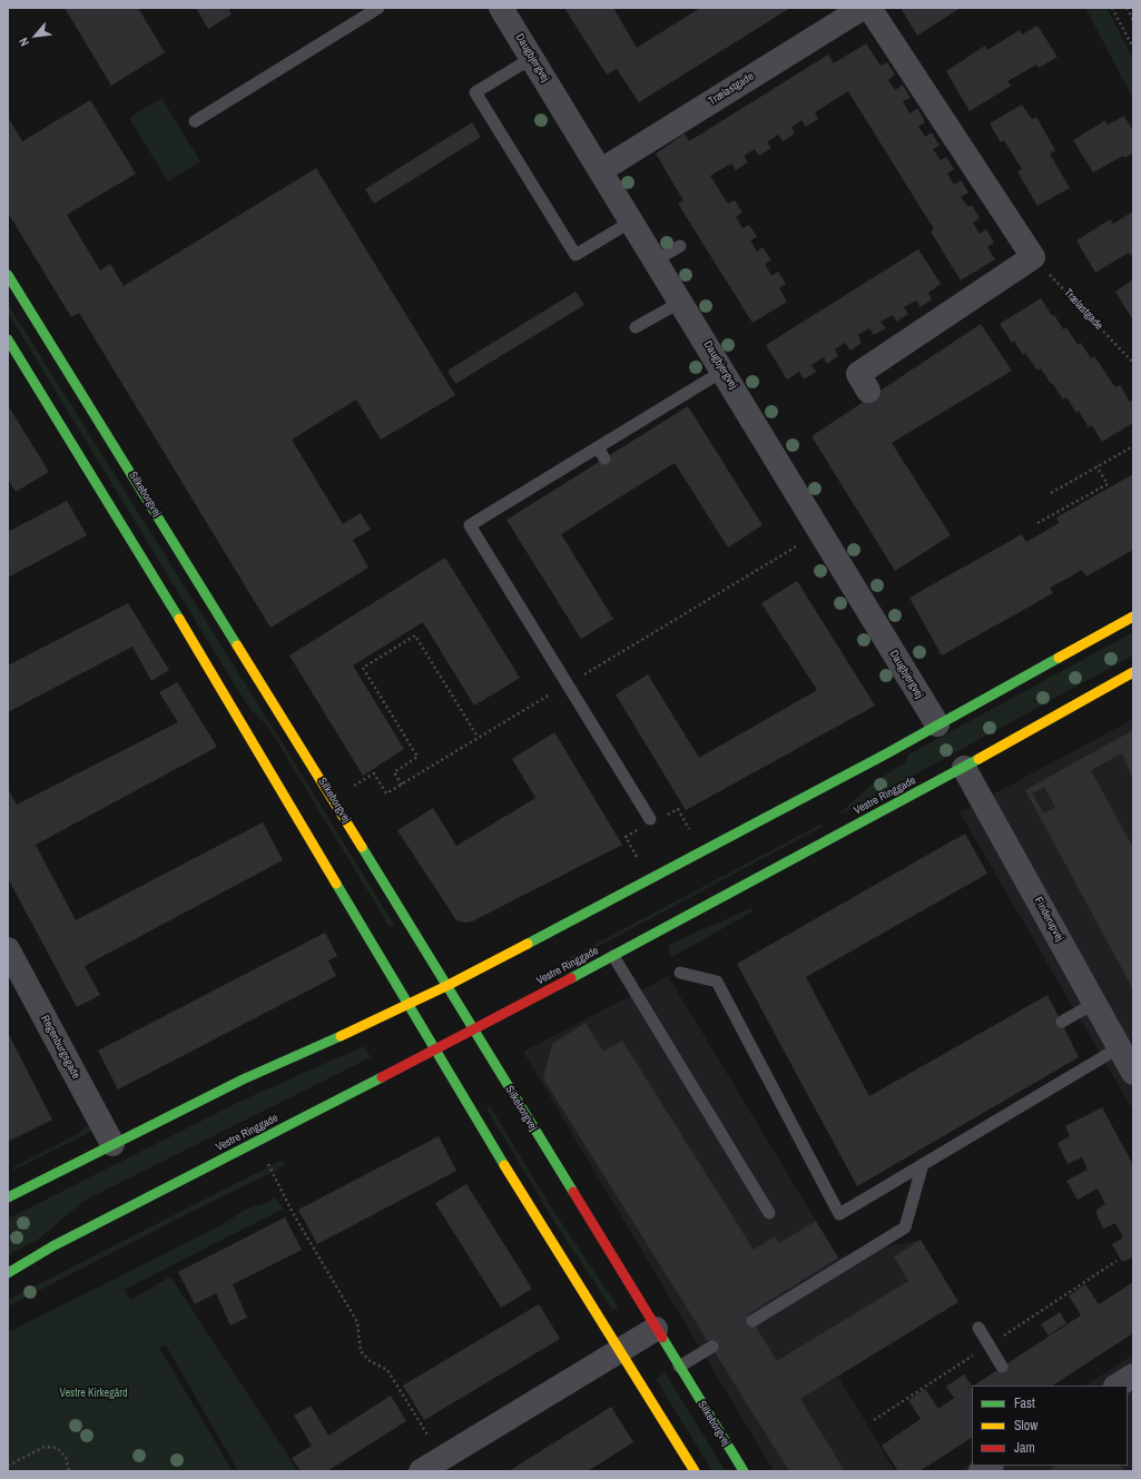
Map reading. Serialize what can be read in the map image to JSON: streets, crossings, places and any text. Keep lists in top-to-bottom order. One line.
{"streets":{"street":["Daugbjergvej","Trælastgade","Silkeborgvej","Vestre Ringgade","Finderupvej","Regenburgsgade"]},"crossings":[["Daugbjergvej","Trælastgade"],["Silkeborgvej","Vestre Ringgade"],["Vestre Ringgade","Finderupvej"]],"parks":["Vestre Kirkegård"],"legend":["Fast","Slow","Jam"],"north":"bottom left"}
